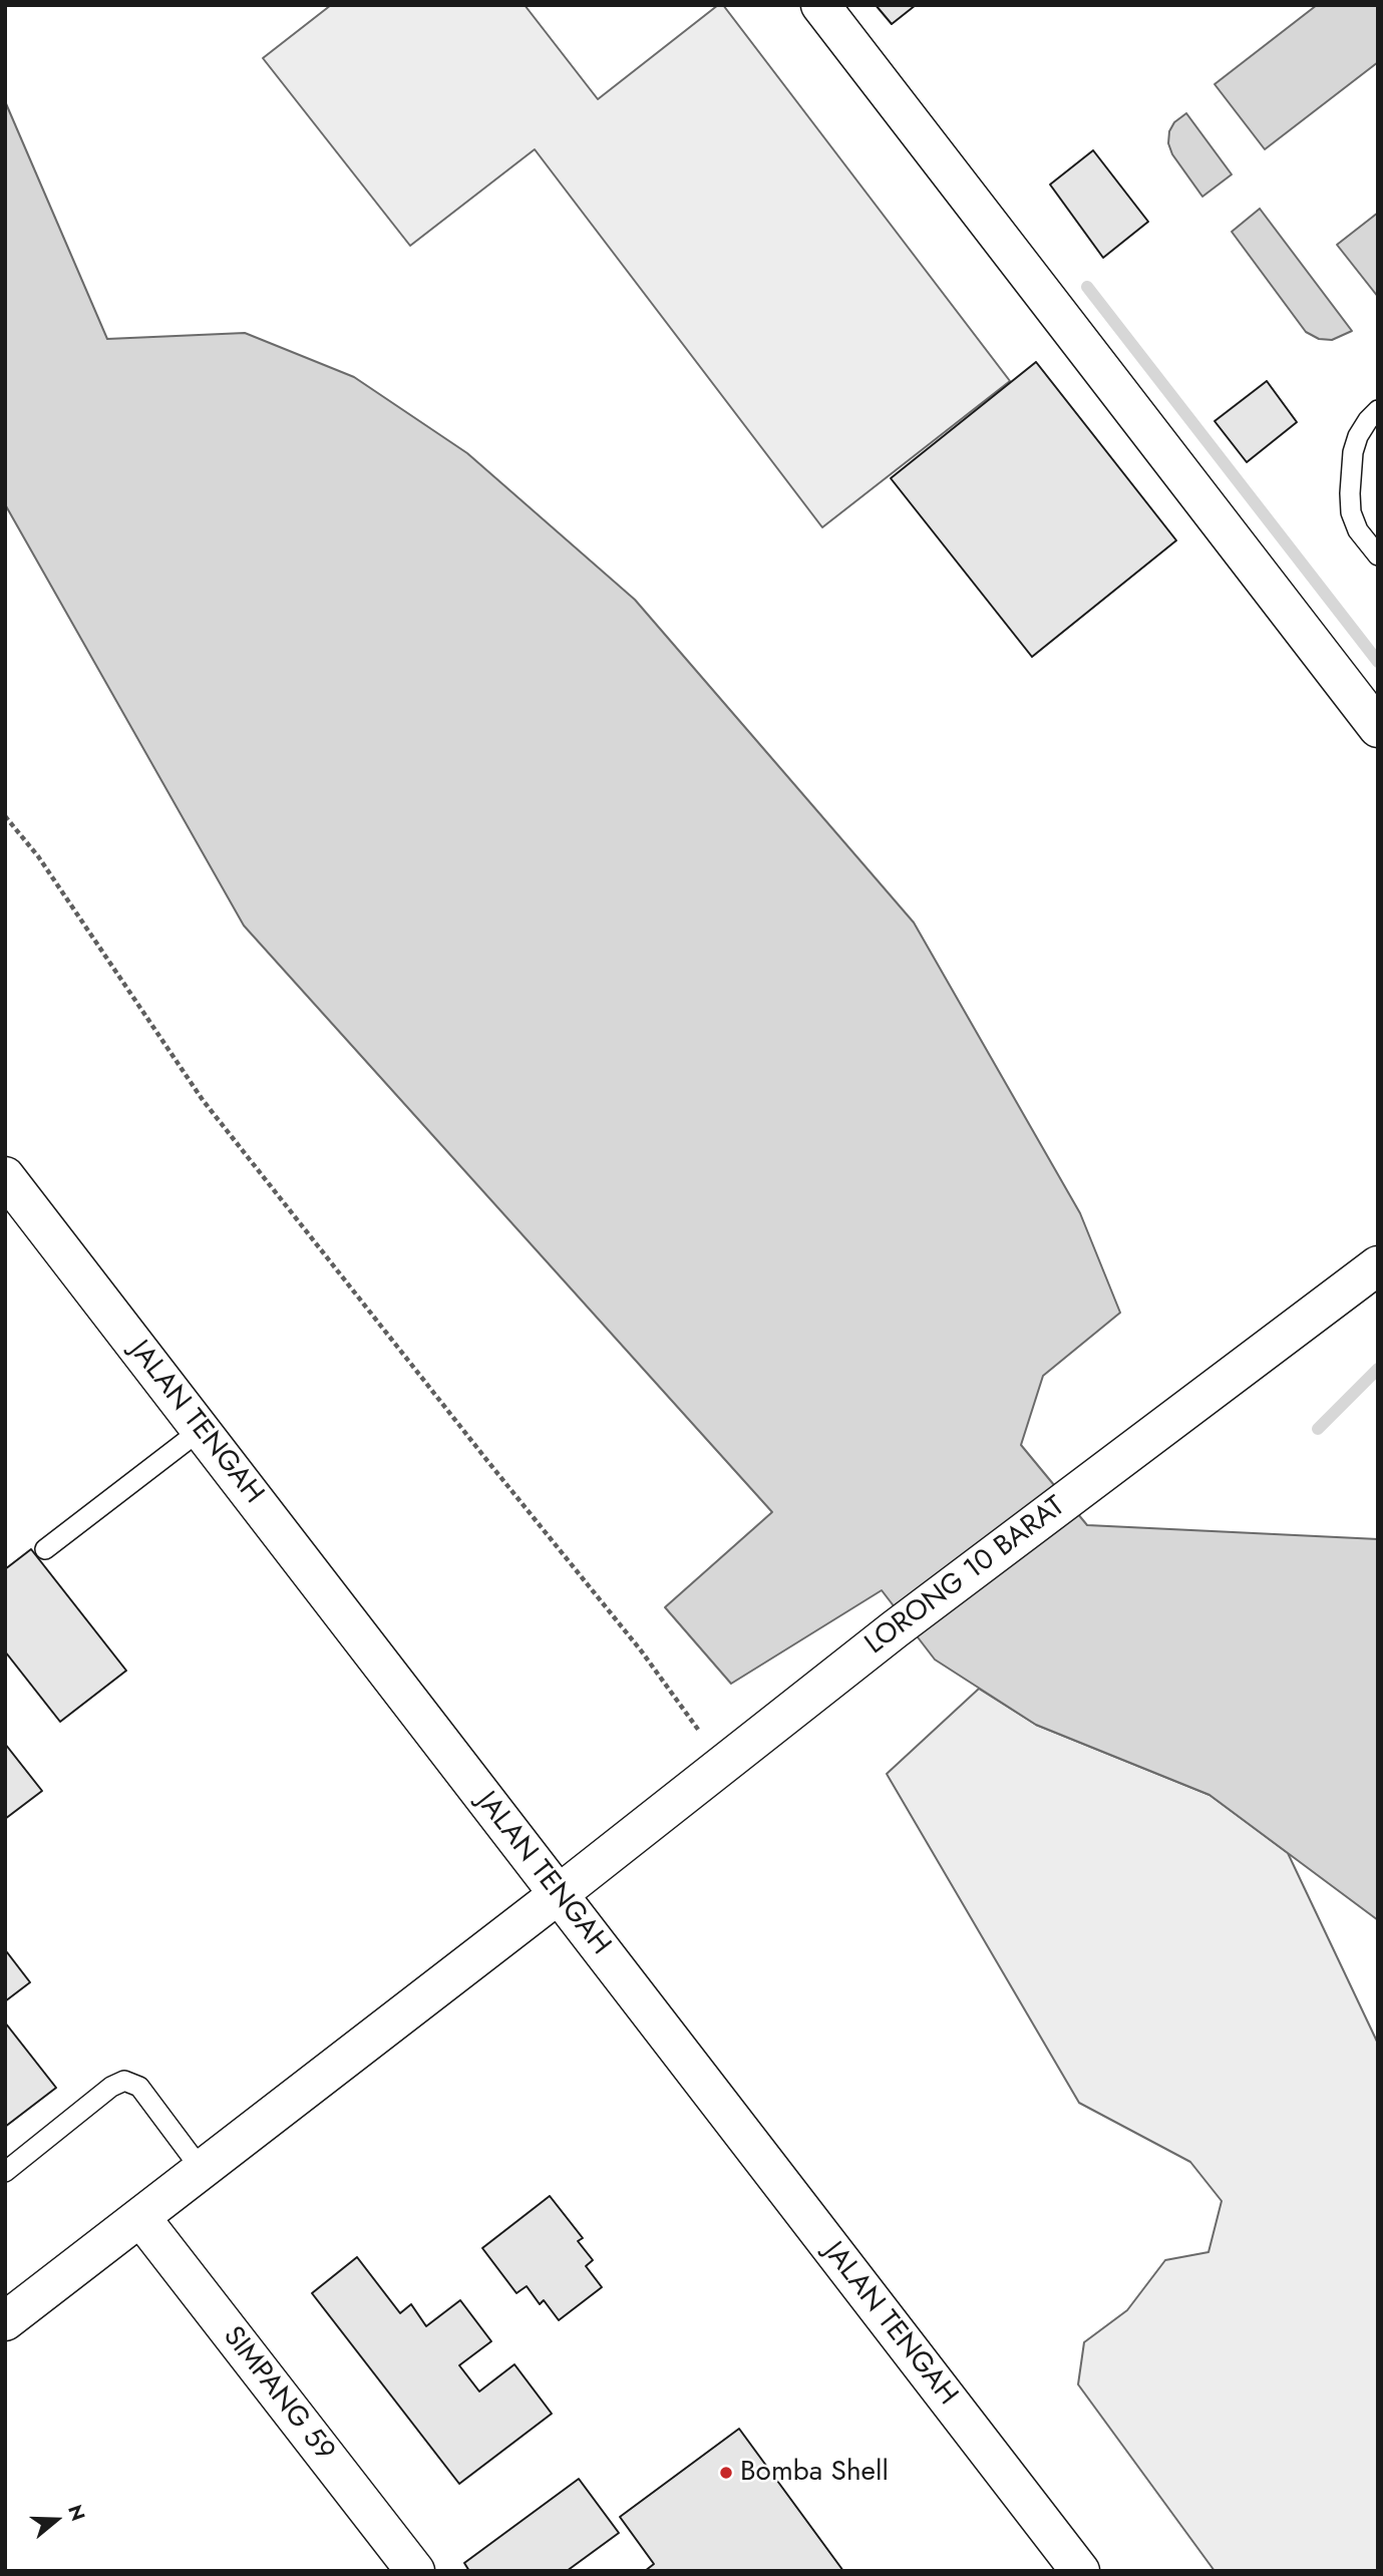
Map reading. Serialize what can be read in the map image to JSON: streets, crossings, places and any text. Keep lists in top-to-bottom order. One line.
{"streets":{"street":["JALAN TENGAH","LORONG 10 BARAT","SIMPANG 59"]},"crossings":[["JALAN TENGAH","LORONG 10 BARAT"],["LORONG 10 BARAT","SIMPANG 59"]],"places":["Bomba Shell"],"north":"right"}
